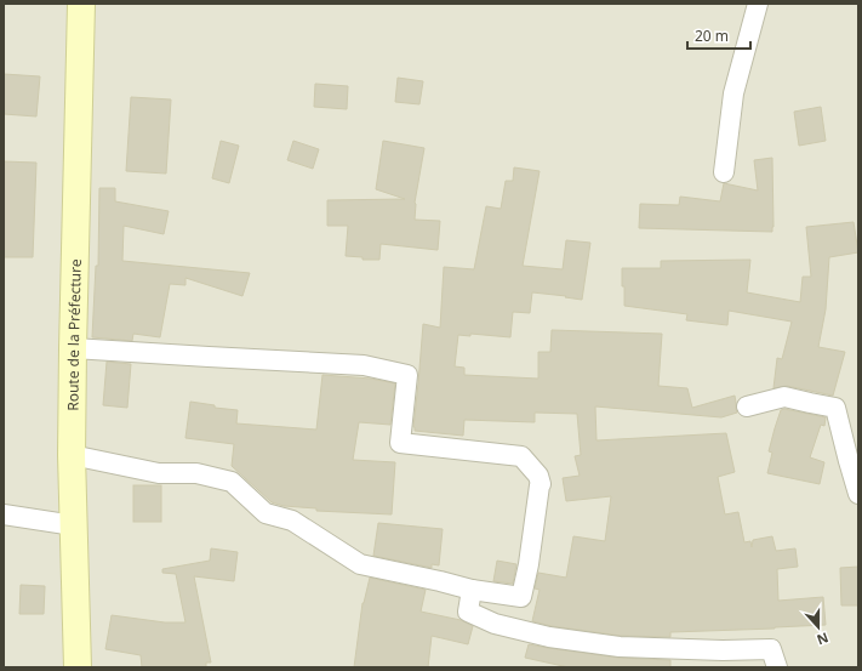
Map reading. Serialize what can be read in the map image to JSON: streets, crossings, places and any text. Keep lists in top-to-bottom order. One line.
{"streets":{"street":["Route de la Préfecture"]},"scale_bar":"20 m","north":"bottom"}
